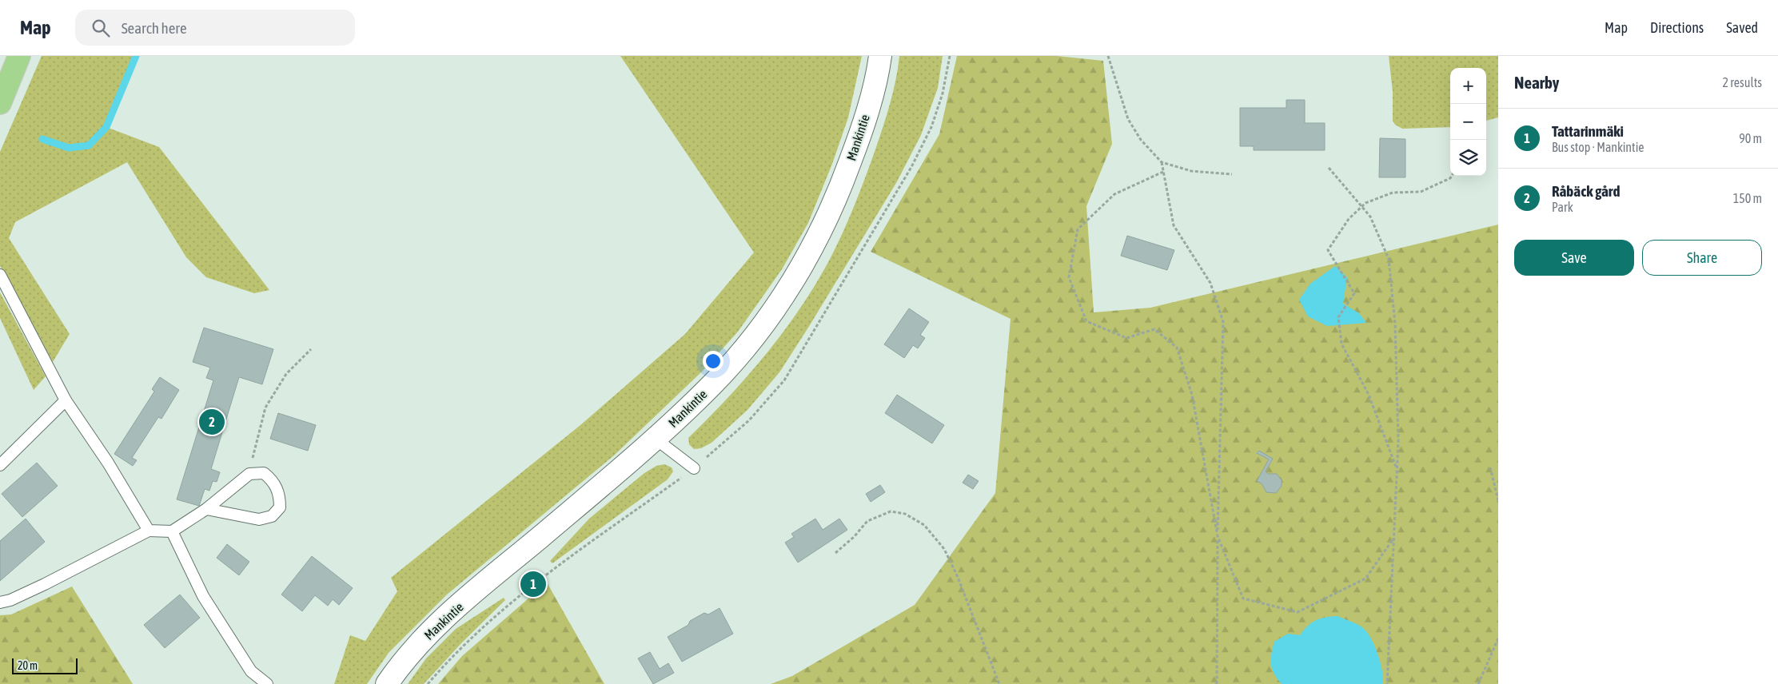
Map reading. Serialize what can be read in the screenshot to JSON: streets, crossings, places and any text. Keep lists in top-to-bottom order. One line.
{"streets":{"street":["Mankintie"]},"scale_bar":"20 m","page":{"header":"Map","search":"Search here","nav":["Map","Directions","Saved"],"heading":["Nearby","2 results"],"map_buttons":["+","−"],"list":[{"mark":"1","name":"Tattarinmäki","note":"Bus stop · Mankintie","value":"90 m"},{"mark":"2","name":"Råbäck gård","note":"Park","value":"150 m"}],"buttons":["Save","Share"],"pins":["2","1"],"scale":"20 m"}}
